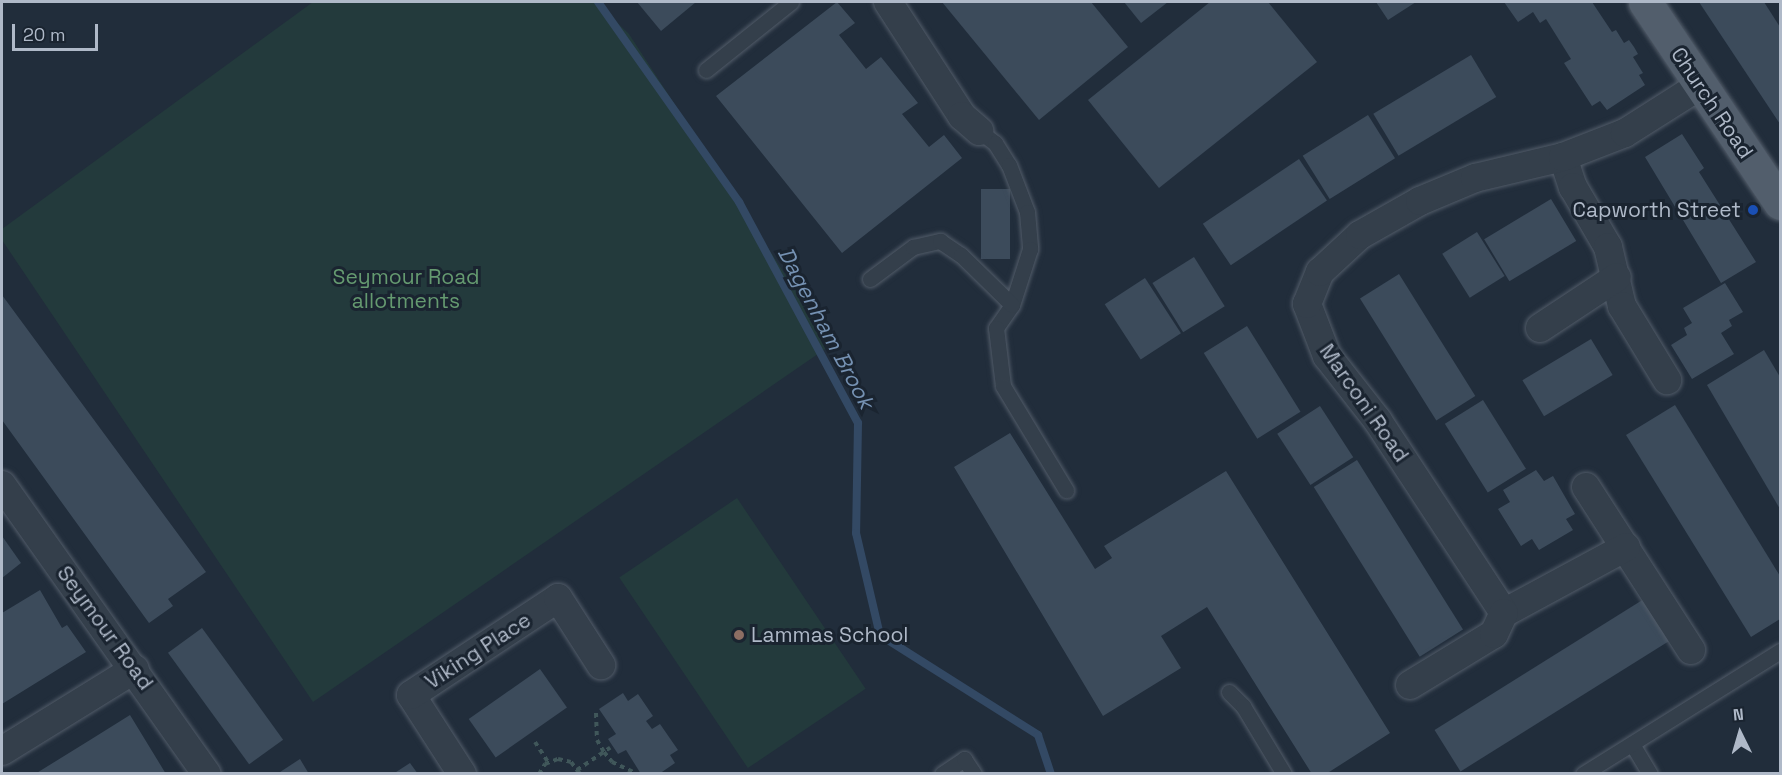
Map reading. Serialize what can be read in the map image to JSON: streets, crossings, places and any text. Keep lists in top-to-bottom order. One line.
{"streets":{"main road":["Church Road"],"street":["Marconi Road","Seymour Road","Viking Place"]},"crossings":[["Church Road","Marconi Road"]],"water":["Dagenham Brook"],"parks":["Seymour Road allotments"],"places":["Capworth Street","Lammas School"],"scale_bar":"20 m","north":"top"}
